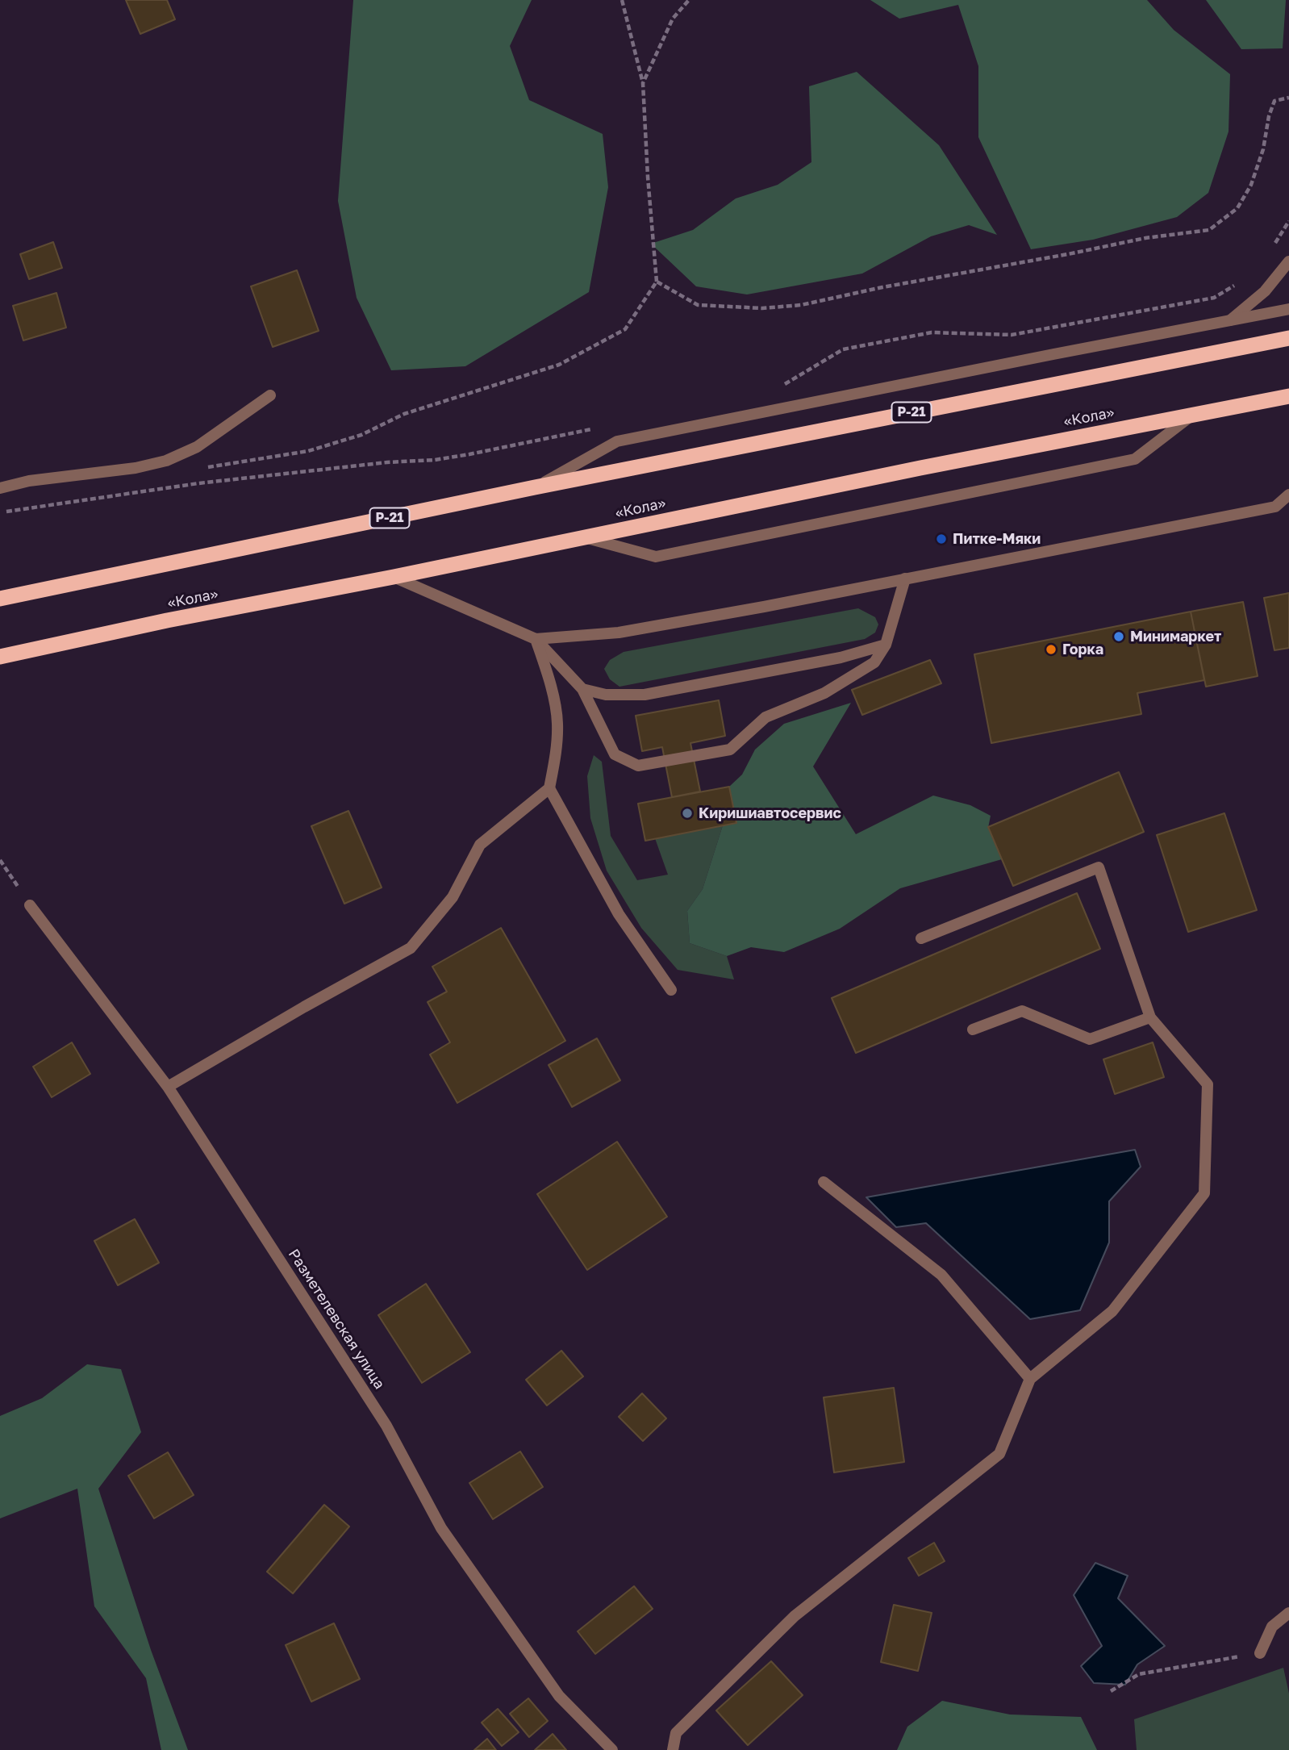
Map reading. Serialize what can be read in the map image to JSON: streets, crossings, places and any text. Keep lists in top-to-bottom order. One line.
{"streets":{"highway":["Р-21","«Кола»"],"street":["Разметелевская улица"]},"places":["Питке-Мяки","Минимаркет","Горка","Киришиавтосервис"]}
